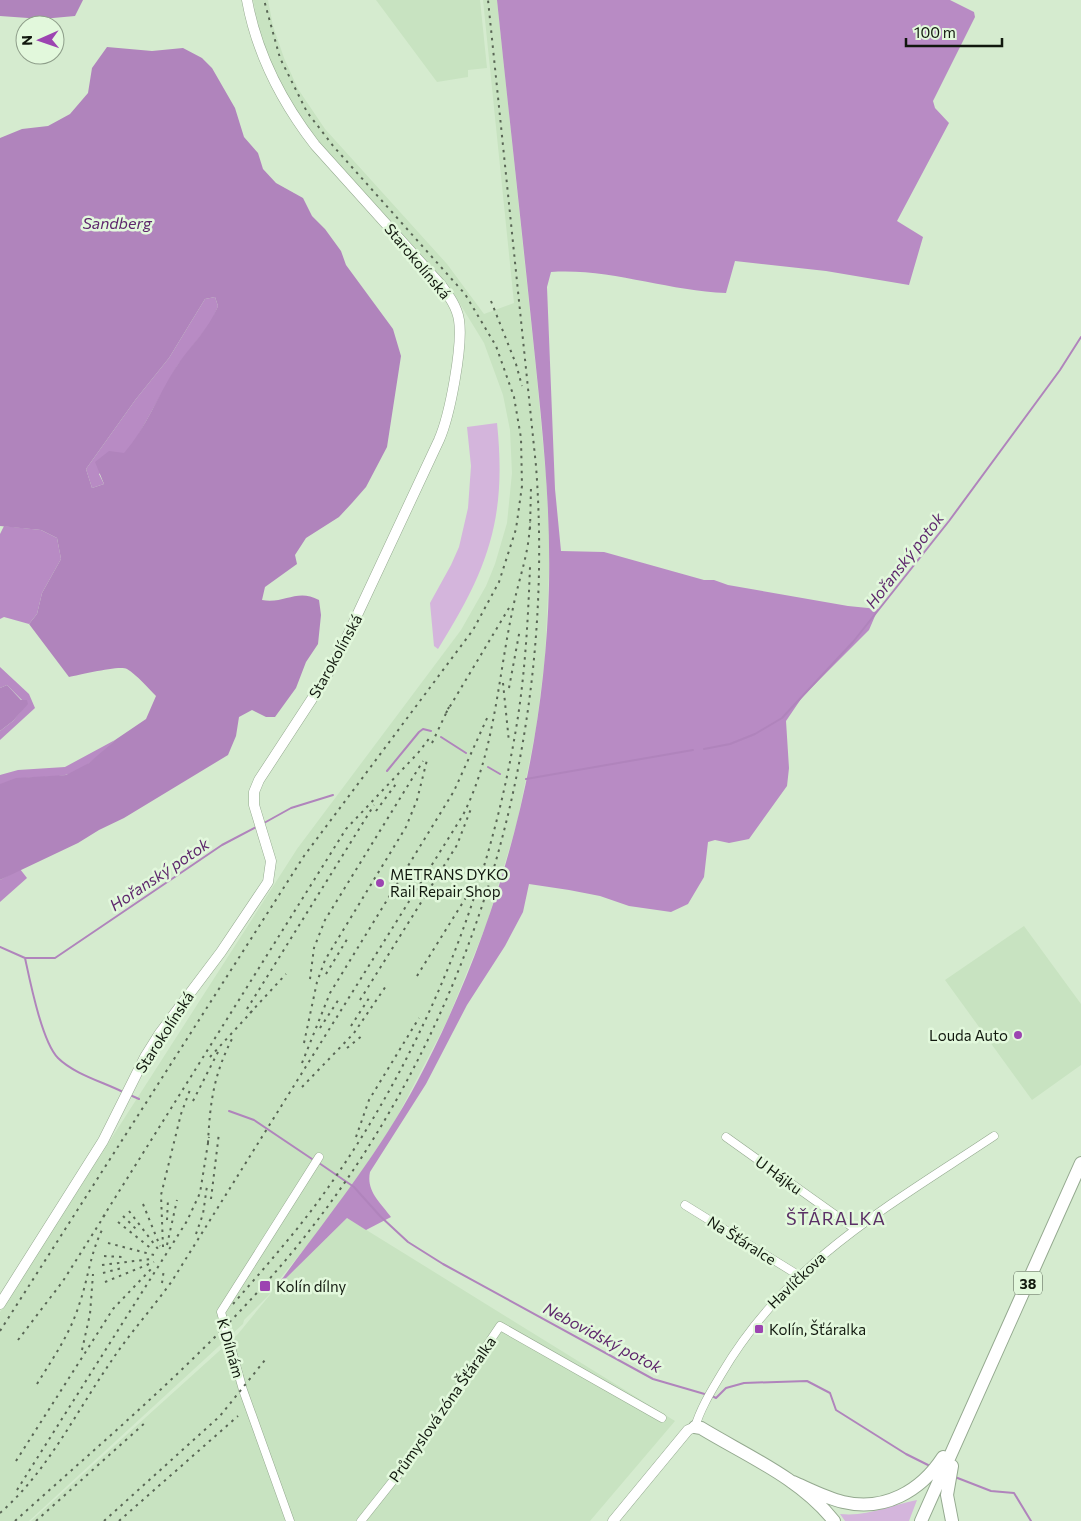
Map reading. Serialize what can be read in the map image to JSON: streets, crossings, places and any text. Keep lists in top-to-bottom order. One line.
{"streets":{"main road":["38"],"street":["Starokolínská","U Hájku","Na Šťáralce","Havlíčkova","K Dílnám","Průmyslová zóna Šťáralka"]},"crossings":[["U Hájku","Havlíčkova"],["Na Šťáralce","Havlíčkova"]],"districts":["ŠŤÁRALKA"],"water":["Sandberg","Hořanský potok","Nebovidský potok"],"places":{"other":["METRANS DYKO Rail Repair Shop","Louda Auto"],"transit":["Kolín dílny","Kolín, Šťáralka"]},"scale_bar":"100 m","north":"left"}
